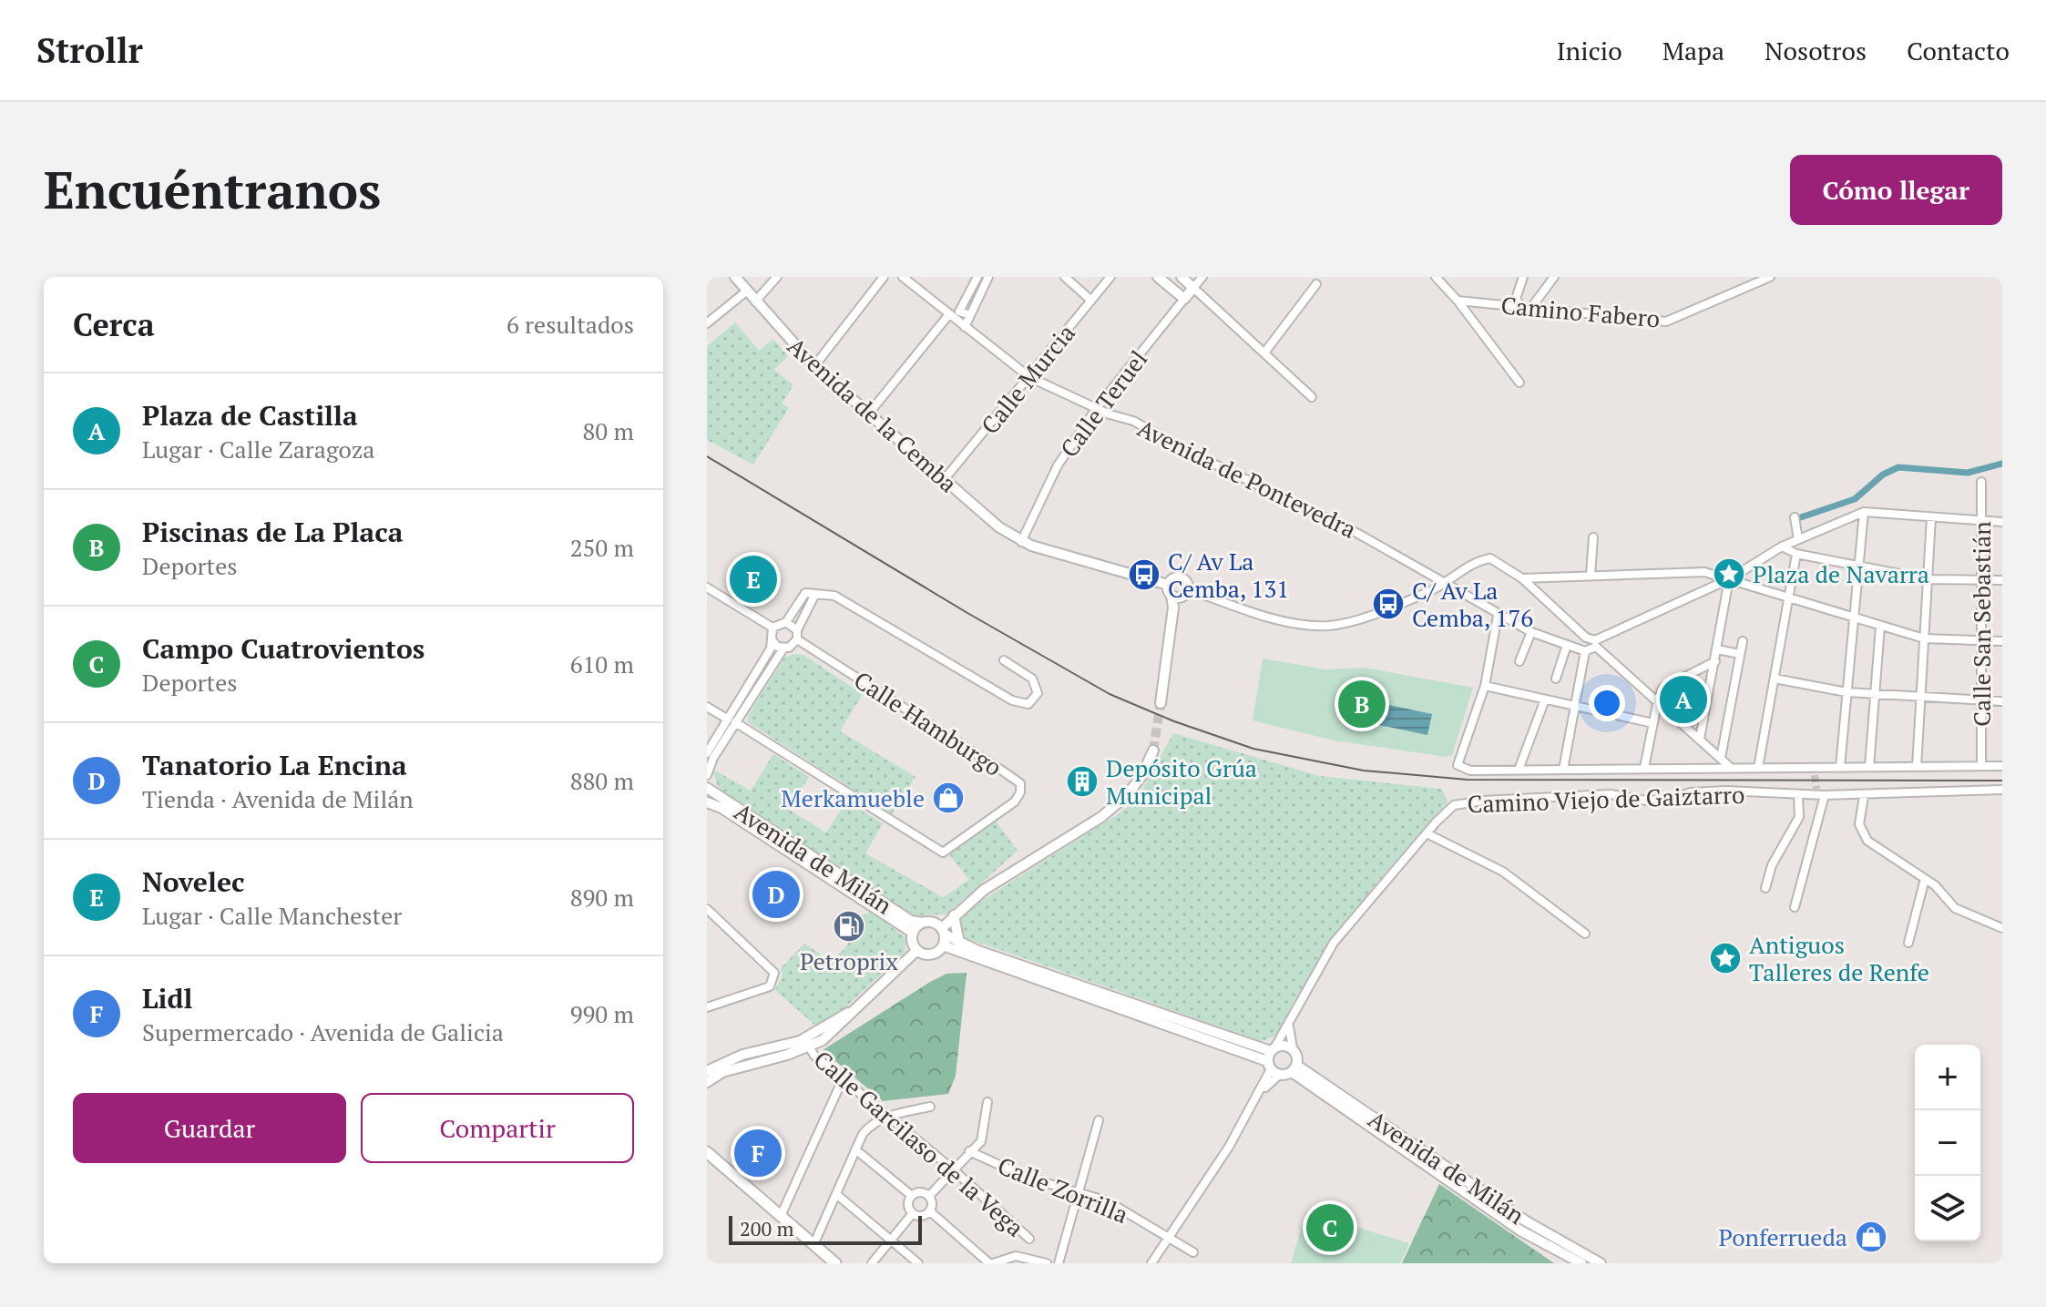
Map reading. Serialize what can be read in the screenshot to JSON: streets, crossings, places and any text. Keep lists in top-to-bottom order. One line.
{"streets":{"street":["Camino Fabero","Calle Murcia","Calle Teruel","Avenida de la Cemba","Avenida de Pontevedra","Calle San Sebastián","Calle Hamburgo","Camino Viejo de Gaiztarro","Avenida de Milán","Calle Garcilaso de la Vega","Calle Zorrilla"]},"crossings":[["Calle Murcia","Avenida de la Cemba"],["Calle Murcia","Avenida de Pontevedra"],["Calle Teruel","Avenida de la Cemba"],["Calle Teruel","Avenida de Pontevedra"]],"places":{"place":["Plaza de Navarra","Antiguos Talleres de Renfe"],"bus stop":["C/ Av La Cemba, 131","C/ Av La Cemba, 176"],"building":["Depósito Grúa Municipal"],"shop":["Merkamueble","Ponferrueda"],"fuel station":["Petroprix"]},"scale_bar":"200 m","page":{"header":"Strollr","nav":["Inicio","Mapa","Nosotros","Contacto"],"buttons":["Cómo llegar",["Guardar","Compartir"]],"title":"Encuéntranos","heading":["Cerca","6 resultados"],"list":[{"mark":"A","name":"Plaza de Castilla","note":"Lugar · Calle Zaragoza","value":"80 m"},{"mark":"B","name":"Piscinas de La Placa","note":"Deportes","value":"250 m"},{"mark":"C","name":"Campo Cuatrovientos","note":"Deportes","value":"610 m"},{"mark":"D","name":"Tanatorio La Encina","note":"Tienda · Avenida de Milán","value":"880 m"},{"mark":"E","name":"Novelec","note":"Lugar · Calle Manchester","value":"890 m"},{"mark":"F","name":"Lidl","note":"Supermercado · Avenida de Galicia","value":"990 m"}],"pins":["E","A","B","D","F","C"],"map_buttons":["+","−"],"scale":"200 m"}}
